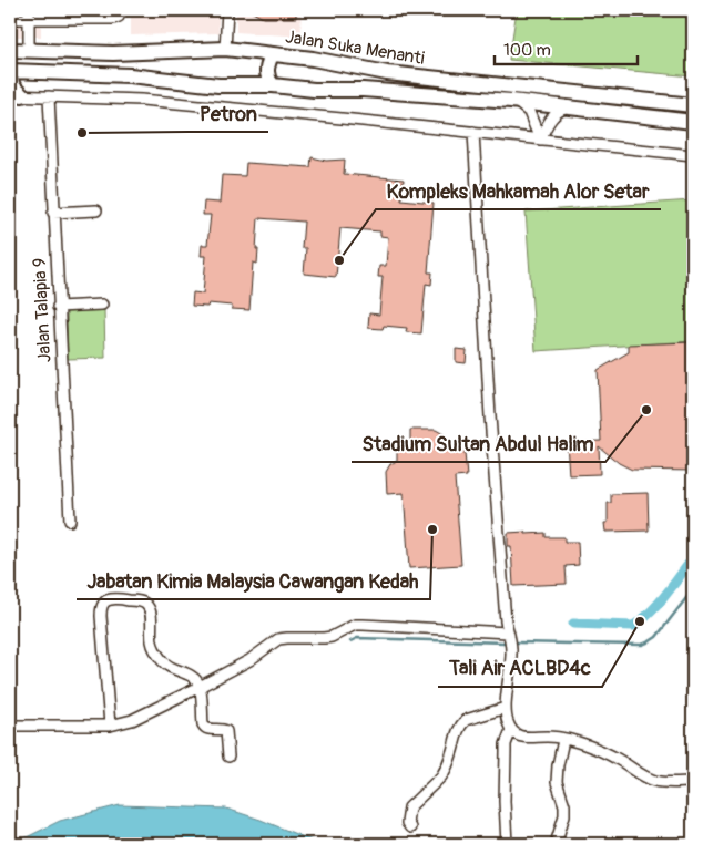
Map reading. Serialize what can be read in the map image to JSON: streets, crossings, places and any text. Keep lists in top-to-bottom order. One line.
{"streets":{"main road":["Jalan Suka Menanti"],"street":["Jalan Talapia 9"]},"places":["Petron","Kompleks Mahkamah Alor Setar","Stadium Sultan Abdul Halim","Jabatan Kimia Malaysia Cawangan Kedah","Tali Air ACLBD4c"],"scale_bar":"100 m"}
